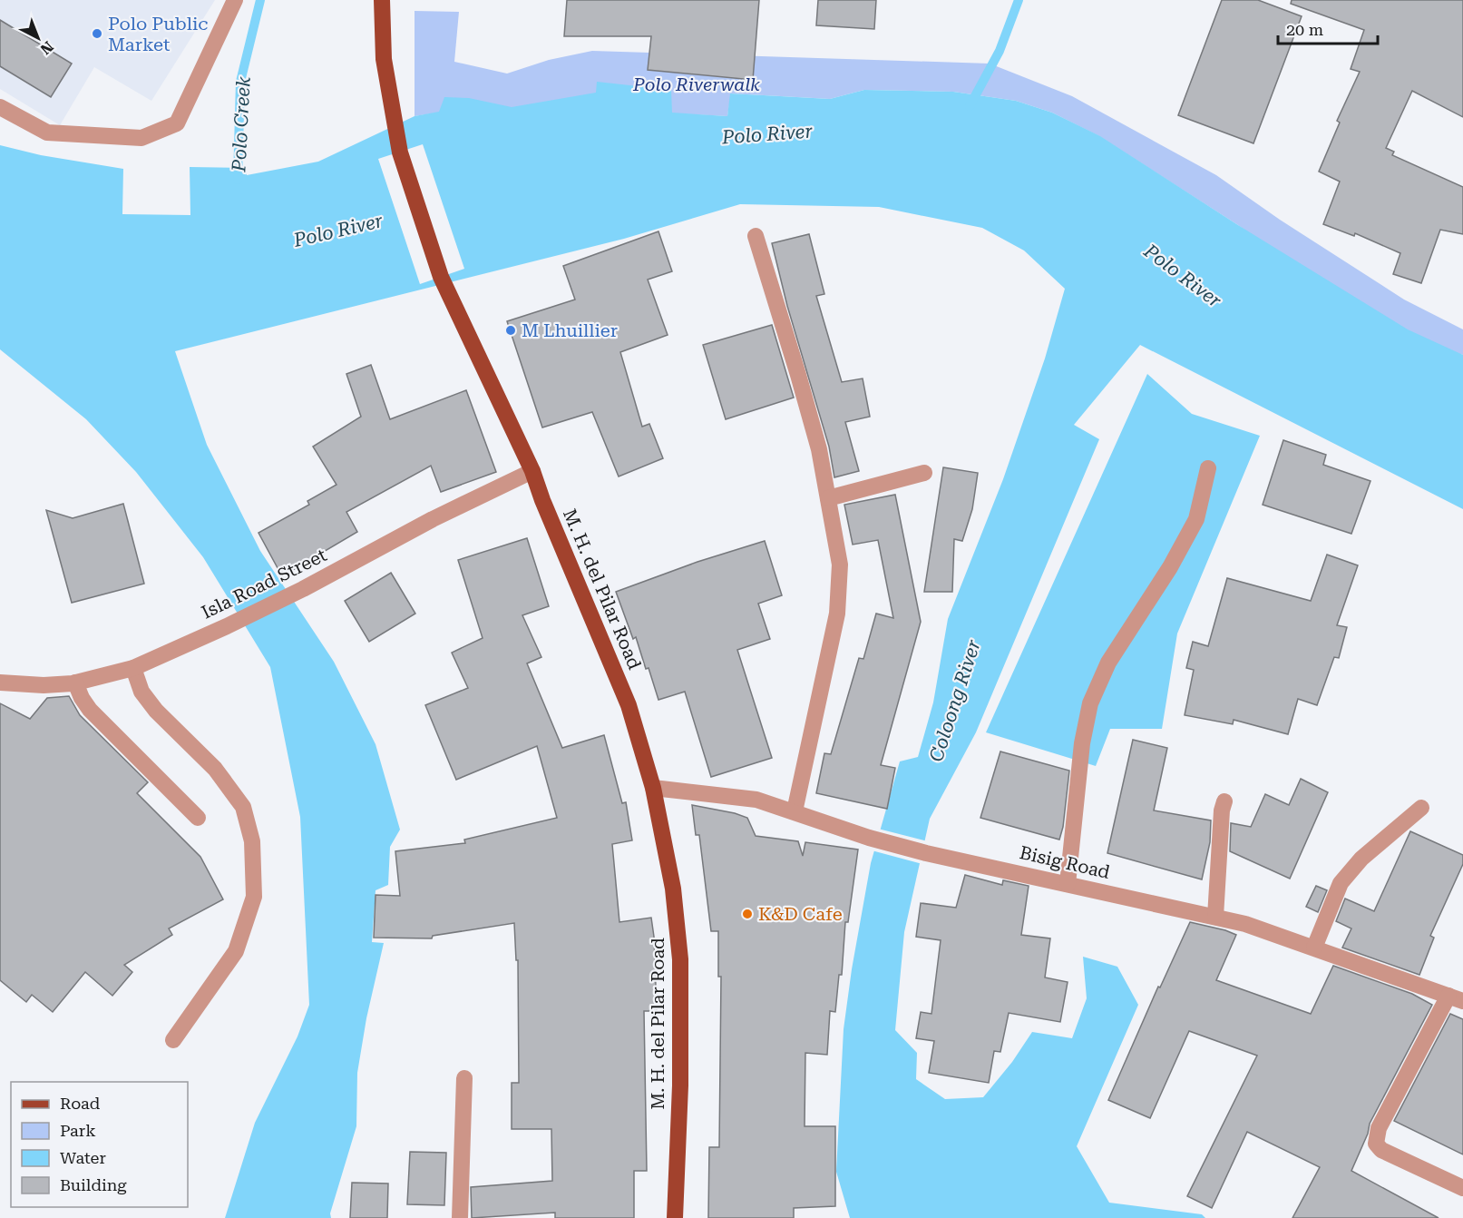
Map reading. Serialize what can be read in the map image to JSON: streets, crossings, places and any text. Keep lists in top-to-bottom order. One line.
{"streets":{"main road":["M. H. del Pilar Road"],"street":["Isla Road Street","Bisig Road"]},"crossings":[["Isla Road Street","M. H. del Pilar Road"],["M. H. del Pilar Road","Bisig Road"]],"water":["Polo Creek","Polo River","Coloong River"],"parks":["Polo Riverwalk"],"places":["Polo Public Market","M Lhuillier","K&D Cafe"],"legend":["Road","Park","Water","Building"],"scale_bar":"20 m","north":"bottom right"}
